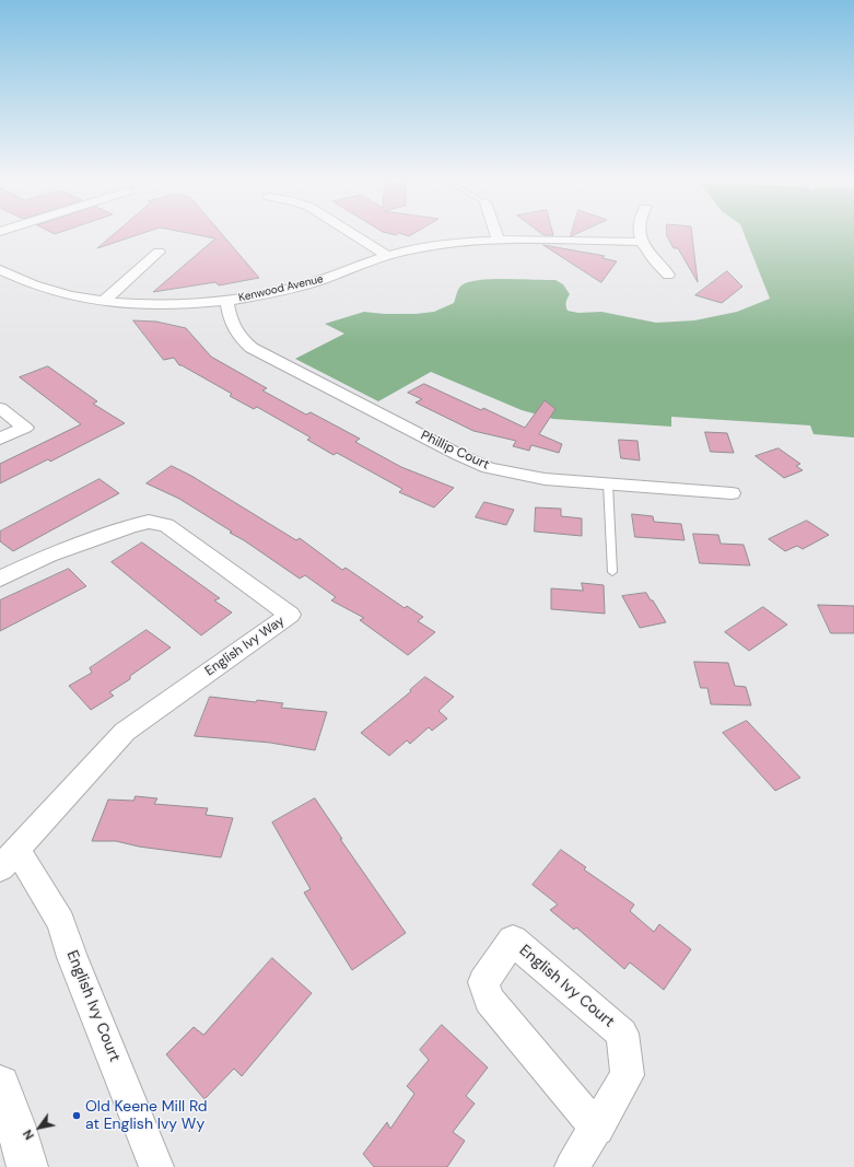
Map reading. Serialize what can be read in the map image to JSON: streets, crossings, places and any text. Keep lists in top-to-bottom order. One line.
{"streets":{"street":["Kenwood Avenue","Phillip Court","English Ivy Way","English Ivy Court"]},"crossings":[["Kenwood Avenue","Phillip Court"],["English Ivy Way","English Ivy Court"]],"places":["Old Keene Mill Rd at English Ivy Wy"],"north":"bottom left"}
